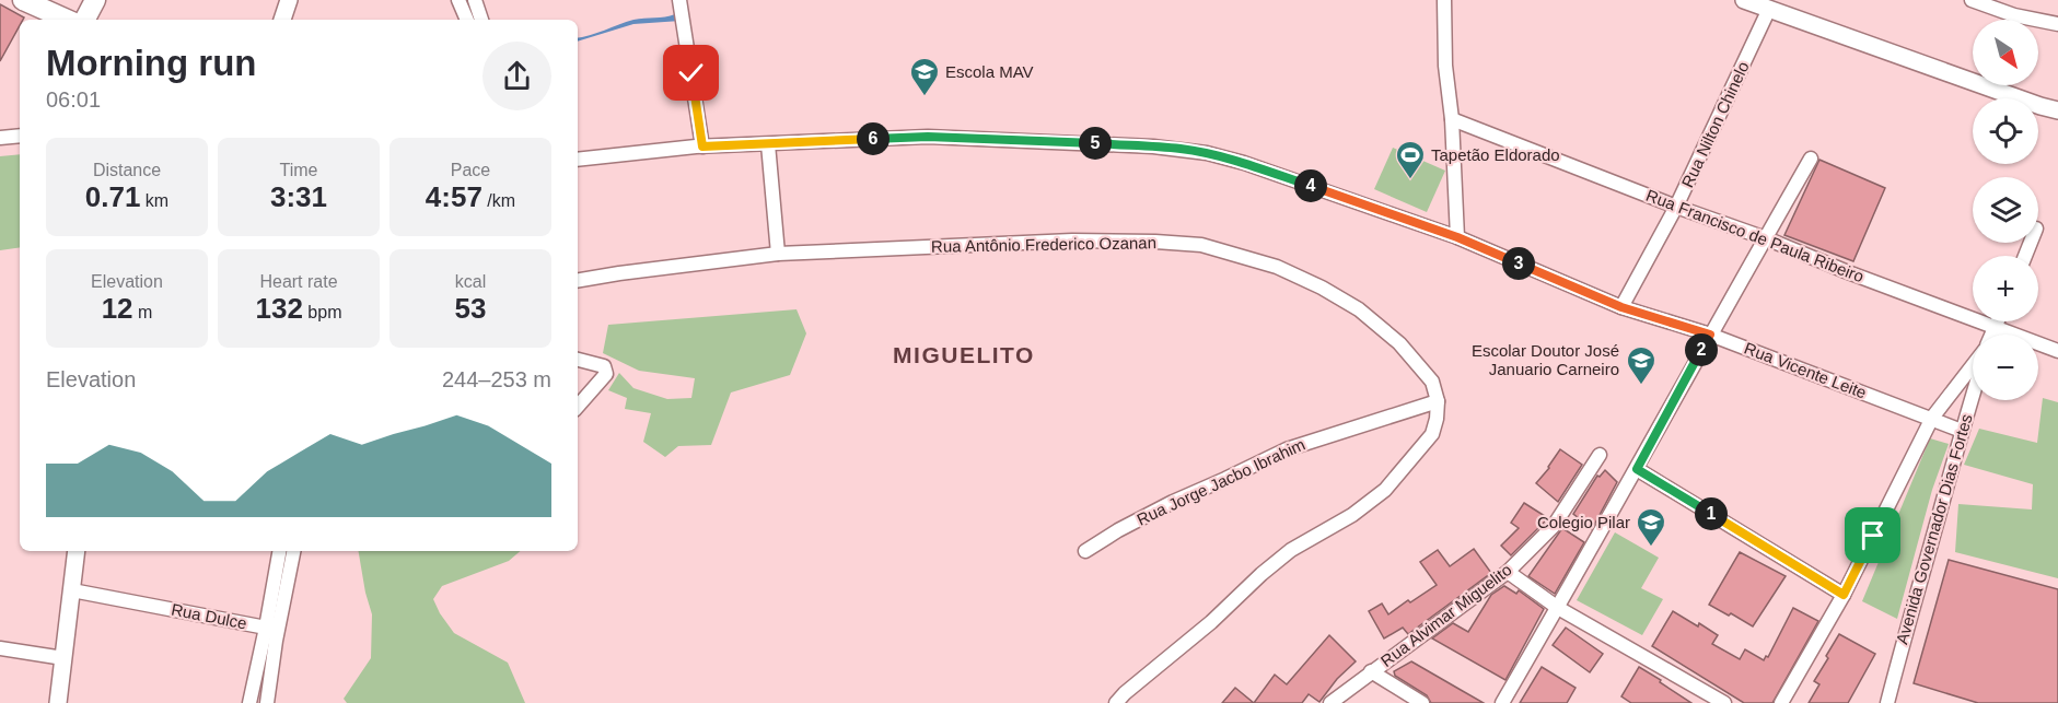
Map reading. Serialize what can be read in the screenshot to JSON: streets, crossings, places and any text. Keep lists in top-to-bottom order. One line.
{"streets":{"street":["Rua Nilton Chinelo","Rua Francisco de Paula Ribeiro","Rua Antônio Frederico Ozanan","Rua Vicente Leite","Rua Jorge Jacbo Ibrahim","Avenida Governador Dias Fortes","Rua Alvimar Miguelito","Rua Dulce"]},"crossings":[["Rua Nilton Chinelo","Rua Francisco de Paula Ribeiro"],["Rua Nilton Chinelo","Rua Vicente Leite"],["Rua Antônio Frederico Ozanan","Rua Jorge Jacbo Ibrahim"],["Rua Vicente Leite","Avenida Governador Dias Fortes"]],"districts":["MIGUELITO"],"places":{"school or university":["Escola MAV","Escolar Doutor José Januario Carneiro","Colegio Pilar"],"sports":["Tapetão Eldorado"]},"north":"bottom right","page":{"map_buttons":["+","−"],"heading":["Morning run","06:01"],"pins":["6","5","4","3","2","1"],"stats":[["Distance","0.71 km"],["Time","3:31"],["Pace","4:57 /km"],["Elevation","12 m"],["Heart rate","132 bpm"],["kcal","53"]],"chart":["Elevation","244–253 m"]}}
